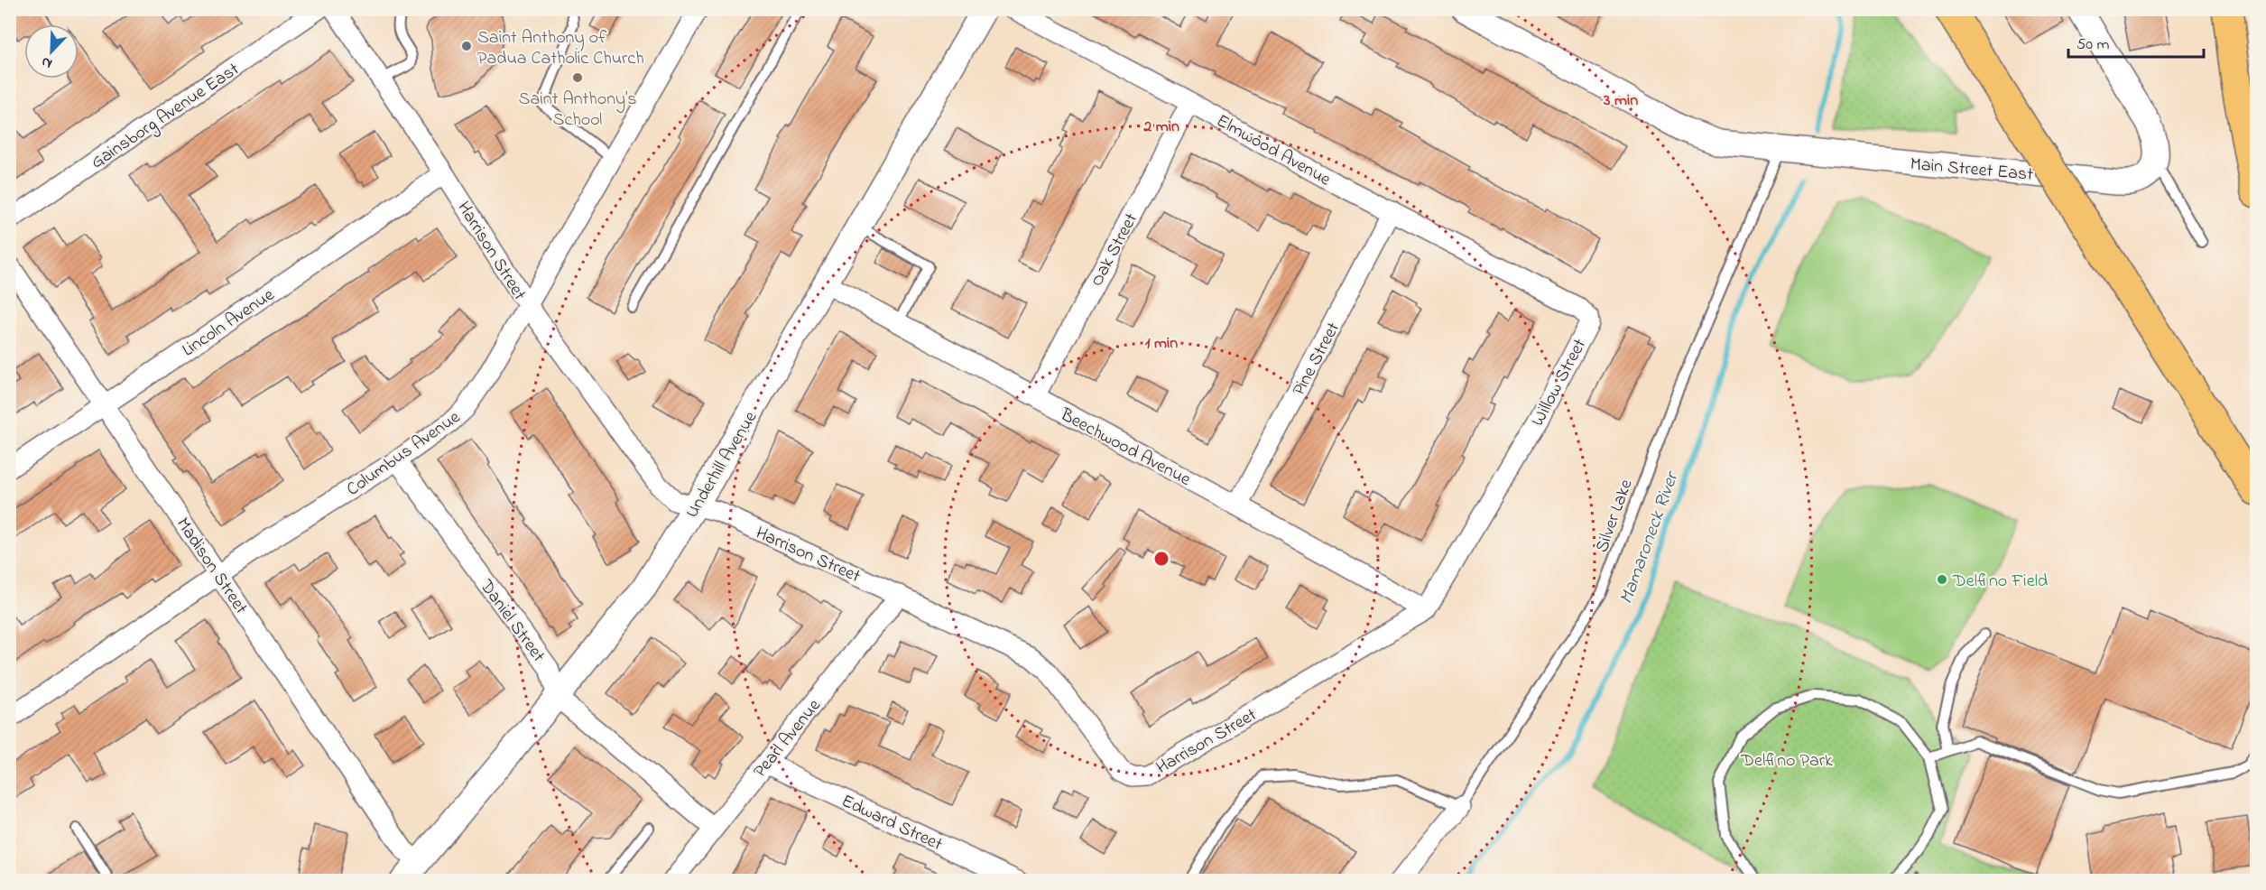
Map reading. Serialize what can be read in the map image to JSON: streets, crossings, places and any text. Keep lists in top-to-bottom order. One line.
{"streets":{"street":["Gainsborg Avenue East","Elmwood Avenue","Main Street East","Oak Street","Harrison Street","Lincoln Avenue","Pine Street","Willow Street","Beechwood Avenue","Columbus Avenue","Underhill Avenue","Madison Street","Daniel Street","Pearl Avenue","Edward Street"],"lane":["Silver Lake"]},"crossings":[["Elmwood Avenue","Oak Street"],["Elmwood Avenue","Pine Street"],["Elmwood Avenue","Willow Street"],["Main Street East","Silver Lake"],["Oak Street","Beechwood Avenue"],["Harrison Street","Lincoln Avenue"],["Harrison Street","Willow Street"],["Harrison Street","Beechwood Avenue"],["Harrison Street","Columbus Avenue"],["Harrison Street","Underhill Avenue"],["Harrison Street","Pearl Avenue"],["Lincoln Avenue","Madison Street"],["Pine Street","Willow Street"],["Pine Street","Beechwood Avenue"],["Willow Street","Beechwood Avenue"],["Beechwood Avenue","Underhill Avenue"],["Columbus Avenue","Madison Street"],["Columbus Avenue","Daniel Street"],["Underhill Avenue","Madison Street"],["Underhill Avenue","Daniel Street"],["Pearl Avenue","Edward Street"]],"water":["Mamaroneck River"],"parks":["Delfino Park"],"places":["Saint Anthony of Padua Catholic Church","Saint Anthony's School","Delfino Field"],"scale_bar":"50 m","north":"bottom left","rings":["3 min","2 min","1 min"]}
